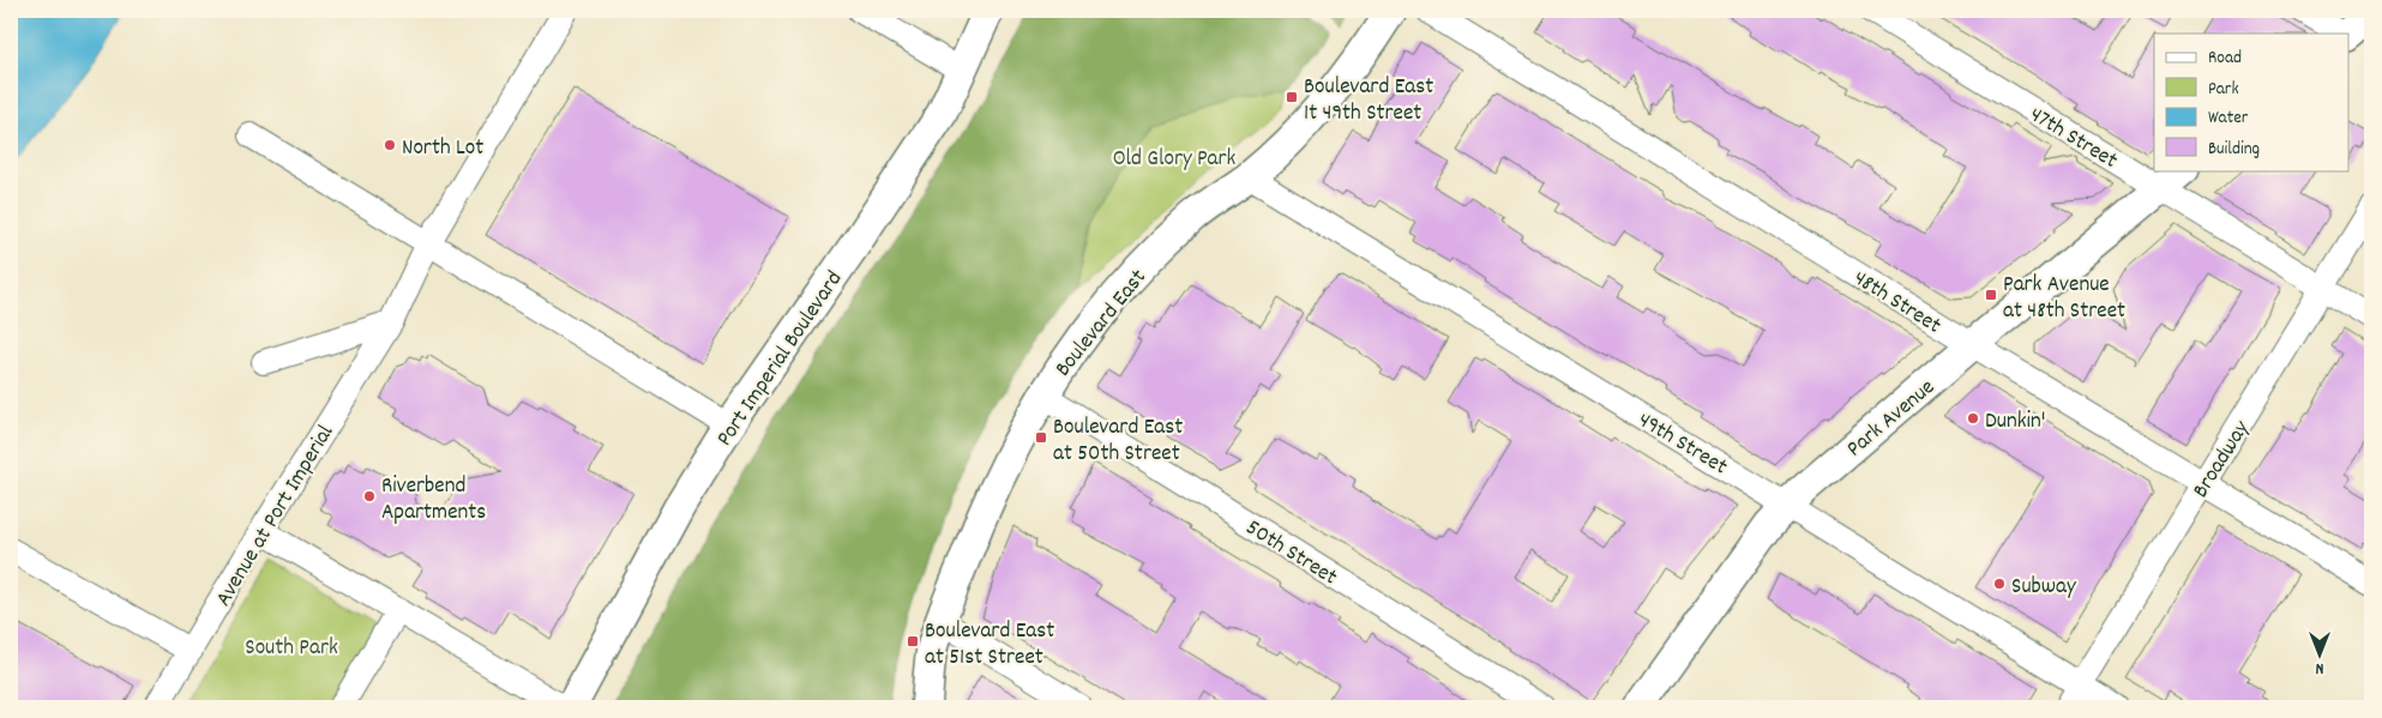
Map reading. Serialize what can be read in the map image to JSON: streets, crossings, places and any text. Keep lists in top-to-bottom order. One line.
{"streets":{"main road":["Boulevard East","Port Imperial Boulevard","Park Avenue"],"street":["47th Street","48th Street","49th Street","Broadway","Avenue at Port Imperial","50th Street"]},"crossings":[["47th Street","Park Avenue"],["47th Street","Broadway"],["48th Street","Park Avenue"],["48th Street","Broadway"],["Boulevard East","49th Street"],["Boulevard East","50th Street"],["Park Avenue","49th Street"],["49th Street","Broadway"]],"parks":["Old Glory Park","South Park"],"places":{"transit":["Boulevard East 1t 49th Street","Park Avenue at 48th Street","Boulevard East at 50th Street","Boulevard East at 51st Street"],"other":["North Lot","Dunkin'","Riverbend Apartments","Subway"]},"legend":["Road","Park","Water","Building"],"north":"bottom"}
